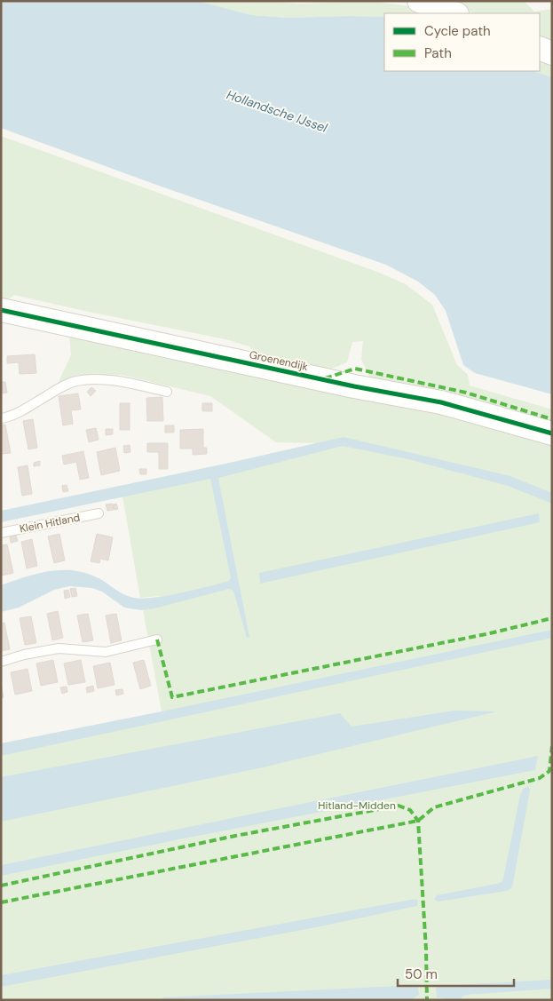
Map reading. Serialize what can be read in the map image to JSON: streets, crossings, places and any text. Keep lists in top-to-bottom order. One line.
{"streets":{"street":["Groenendijk"],"lane":["Klein Hitland"]},"water":["Hollandsche IJssel"],"parks":["Hitland-Midden"],"legend":["Cycle path","Path"],"scale_bar":"50 m"}
